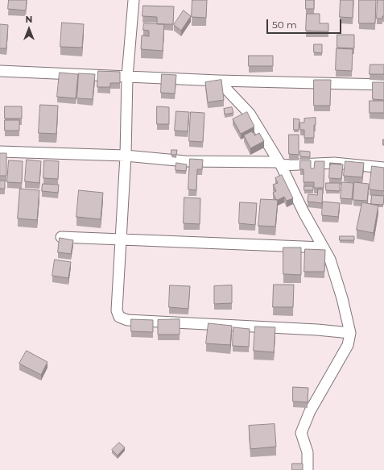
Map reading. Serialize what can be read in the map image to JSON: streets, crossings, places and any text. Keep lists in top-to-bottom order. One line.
{"scale_bar":"50 m","north":"top"}
